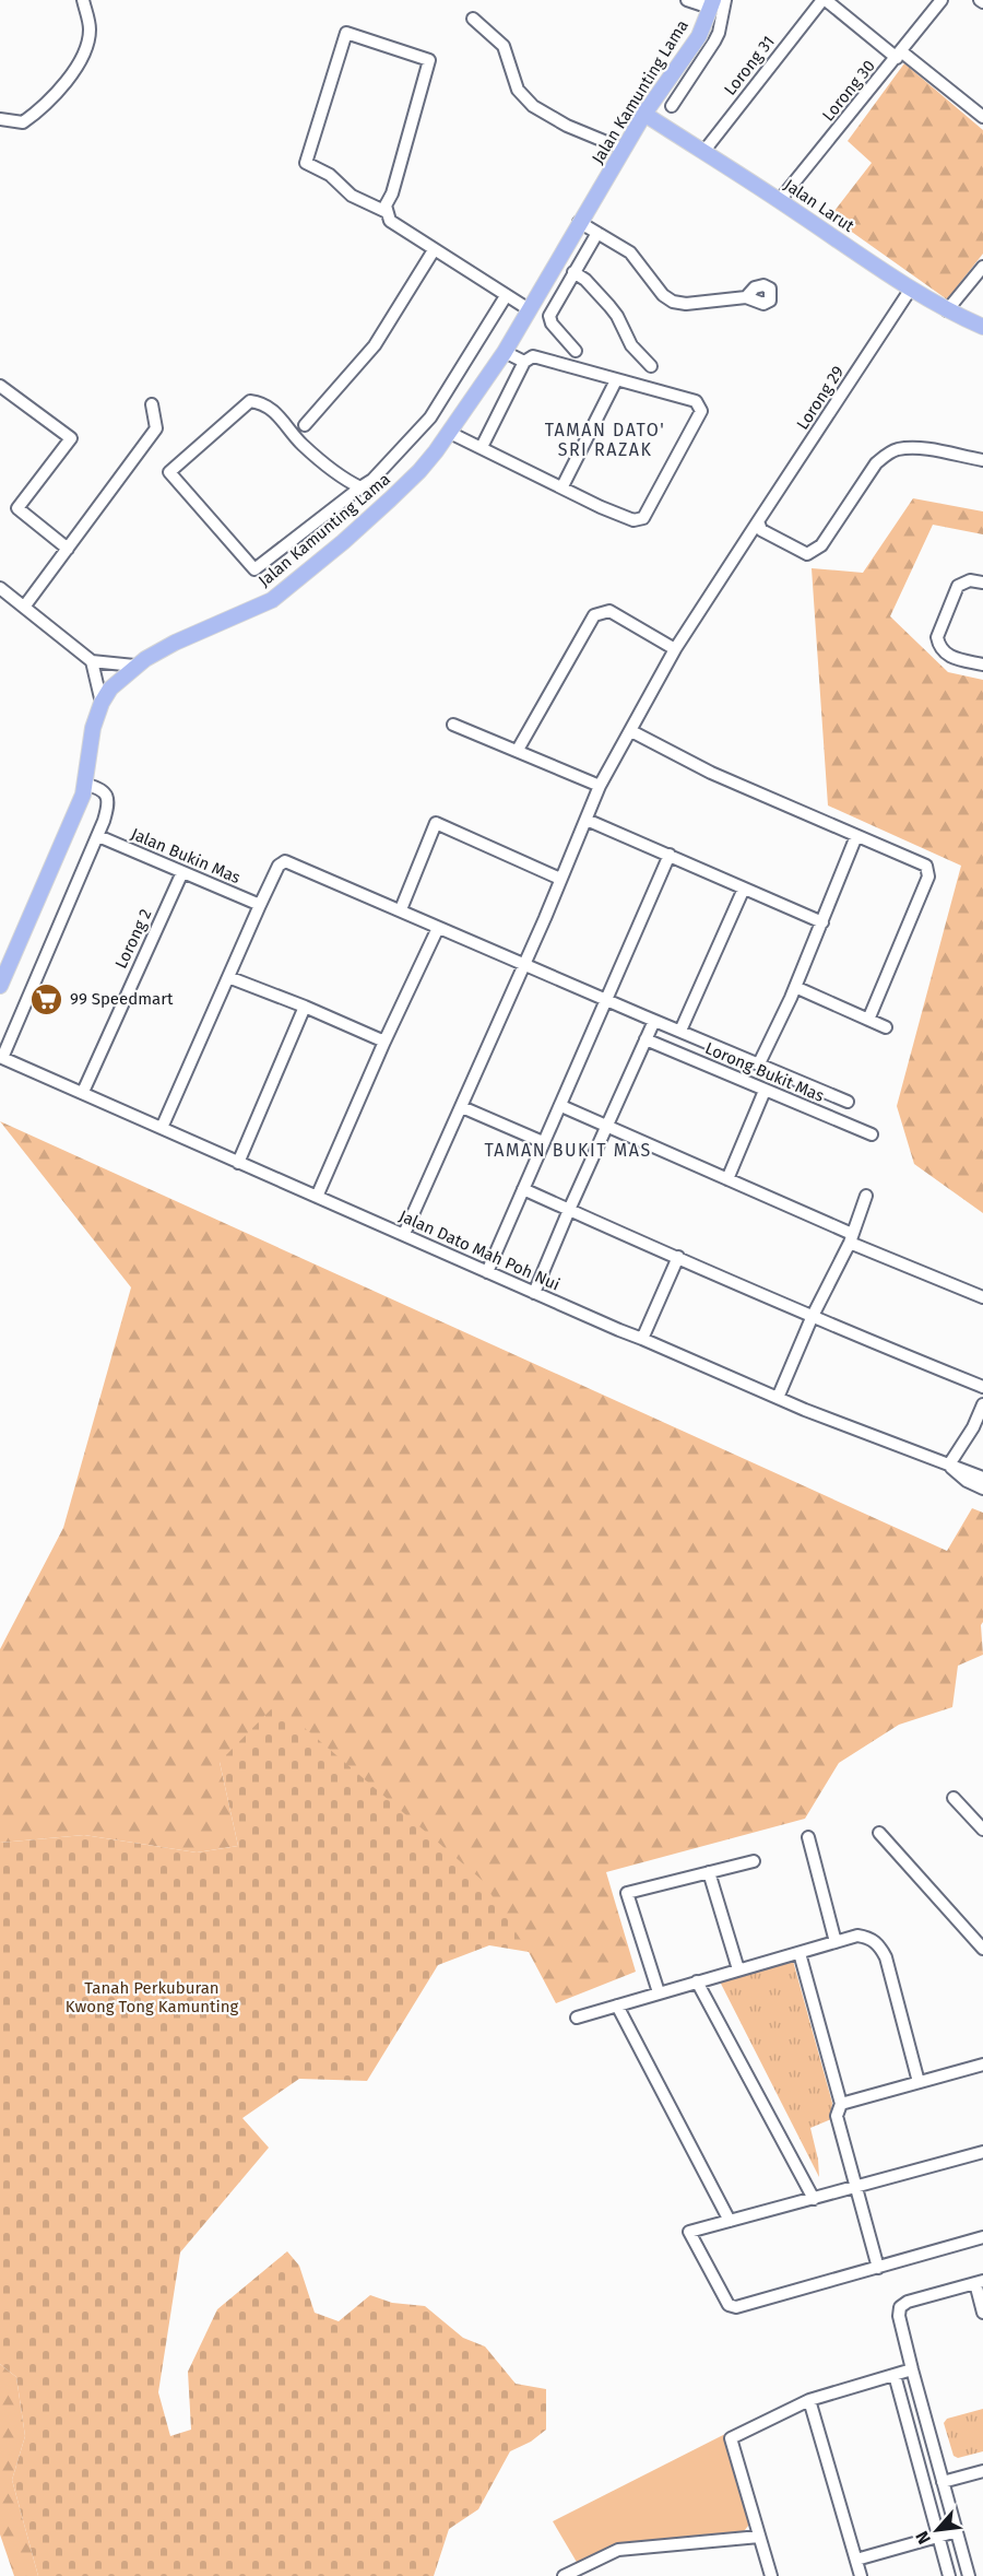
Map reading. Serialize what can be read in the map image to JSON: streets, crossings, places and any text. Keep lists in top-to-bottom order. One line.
{"streets":{"main road":["Jalan Kamunting Lama","Jalan Larut"],"street":["Lorong 31","Lorong 30","Lorong 29","Jalan Bukin Mas","Lorong 2","Lorong Bukit Mas","Jalan Dato Mah Poh Nui"]},"crossings":[["Lorong 31","Jalan Larut"],["Lorong 30","Jalan Larut"],["Jalan Kamunting Lama","Jalan Larut"],["Jalan Larut","Lorong 29"],["Lorong 29","Jalan Dato Mah Poh Nui"],["Jalan Bukin Mas","Lorong 2"],["Lorong 2","Jalan Dato Mah Poh Nui"]],"districts":["TAMAN DATO' SRI RAZAK","TAMAN BUKIT MAS"],"parks":["Tanah Perkuburan Kwong Tong Kamunting"],"places":{"supermarket":["99 Speedmart"]},"north":"bottom left"}
